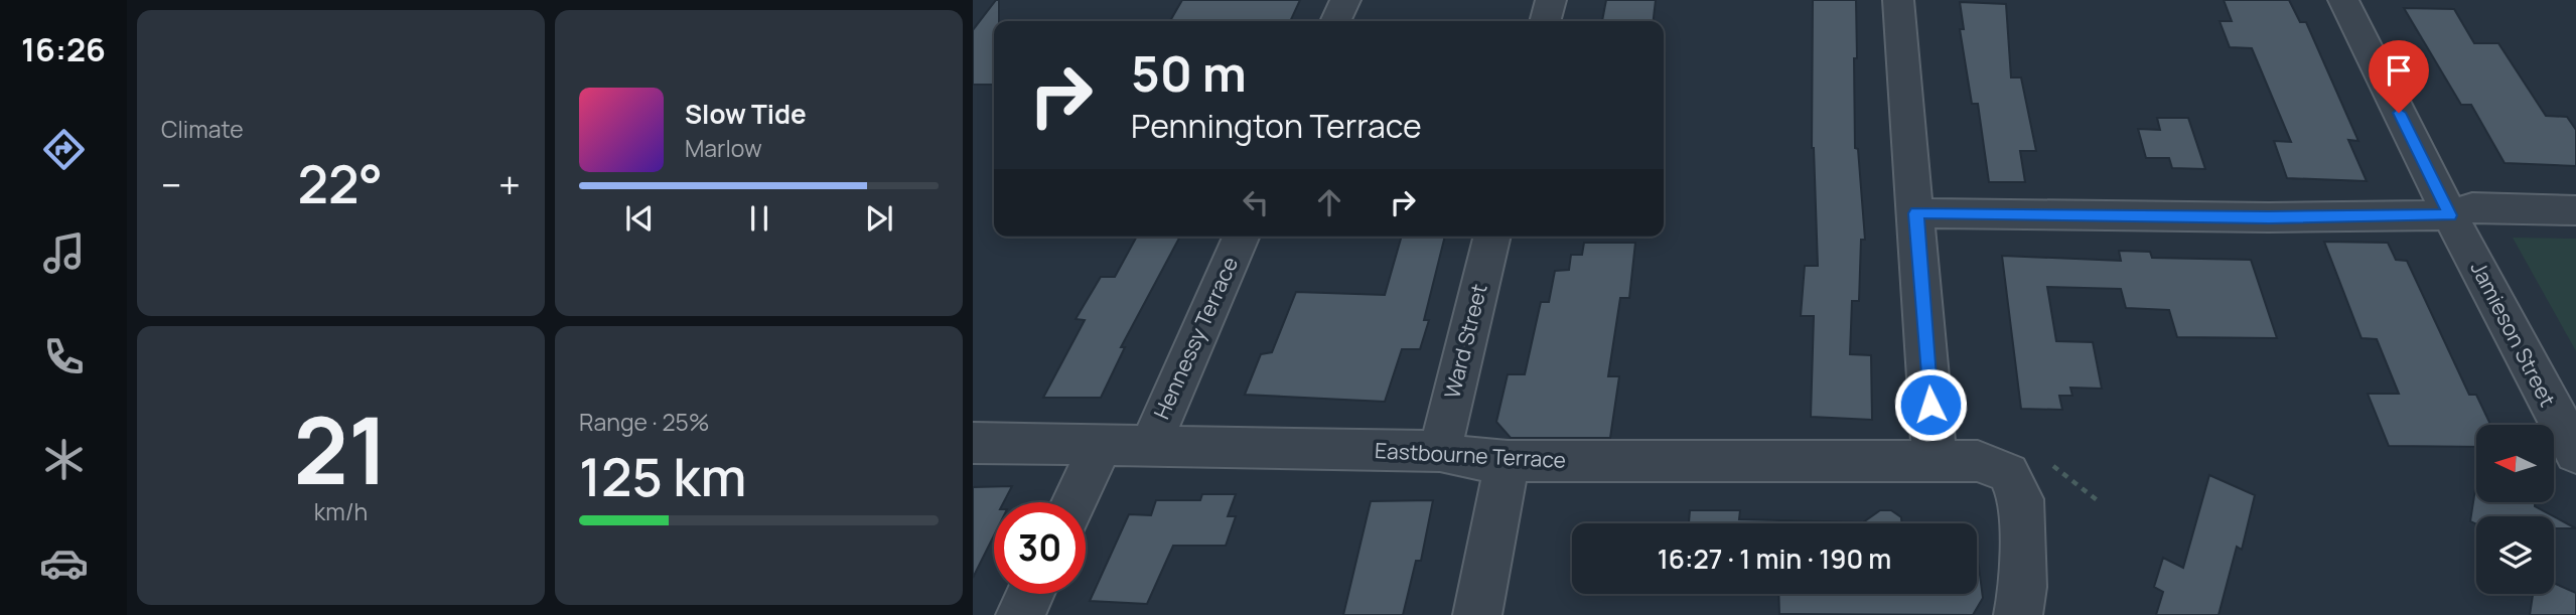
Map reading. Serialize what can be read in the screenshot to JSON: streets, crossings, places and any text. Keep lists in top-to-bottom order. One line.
{"streets":{"street":["Jamieson Street","Hennessy Terrace","Ward Street","Eastbourne Terrace"]},"crossings":[["Hennessy Terrace","Eastbourne Terrace"],["Ward Street","Eastbourne Terrace"]],"north":"left","page":{"tabs":"16:26","tile":["Climate",["21","km/h"],["Range · 25%","125 km"]],"turn":["50 m","Pennington Terrace"],"song":["Slow Tide","Marlow"],"heat":["−","22°","+"],"limit":"30","trip":"16:27 · 1 min · 190 m"}}
